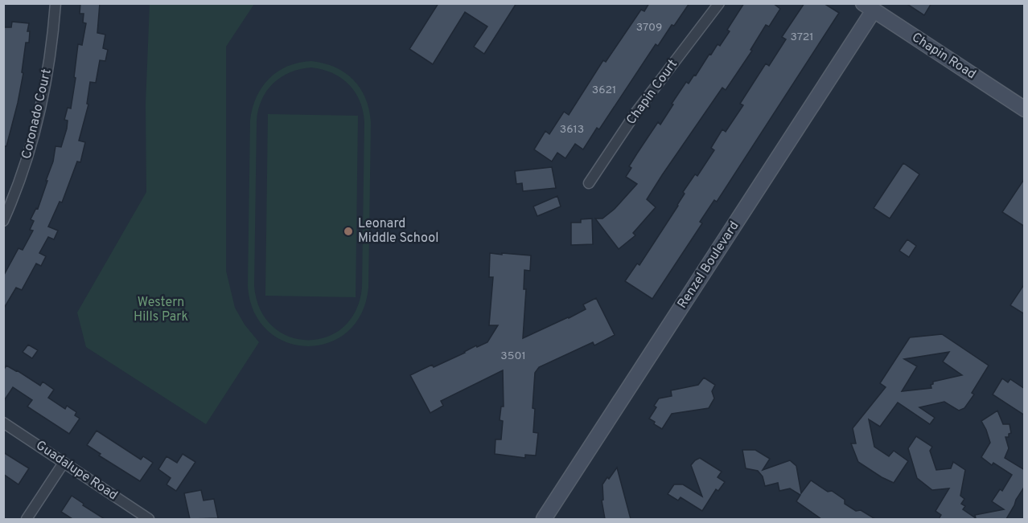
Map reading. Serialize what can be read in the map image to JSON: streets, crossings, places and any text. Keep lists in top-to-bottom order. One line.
{"streets":{"street":["Chapin Road","Chapin Court","Coronado Court","Renzel Boulevard","Guadalupe Road"]},"crossings":[["Chapin Road","Renzel Boulevard"]],"parks":["Western Hills Park"],"places":["Leonard Middle School"],"house_numbers":["3709","3721","3621","3613","3501"]}
